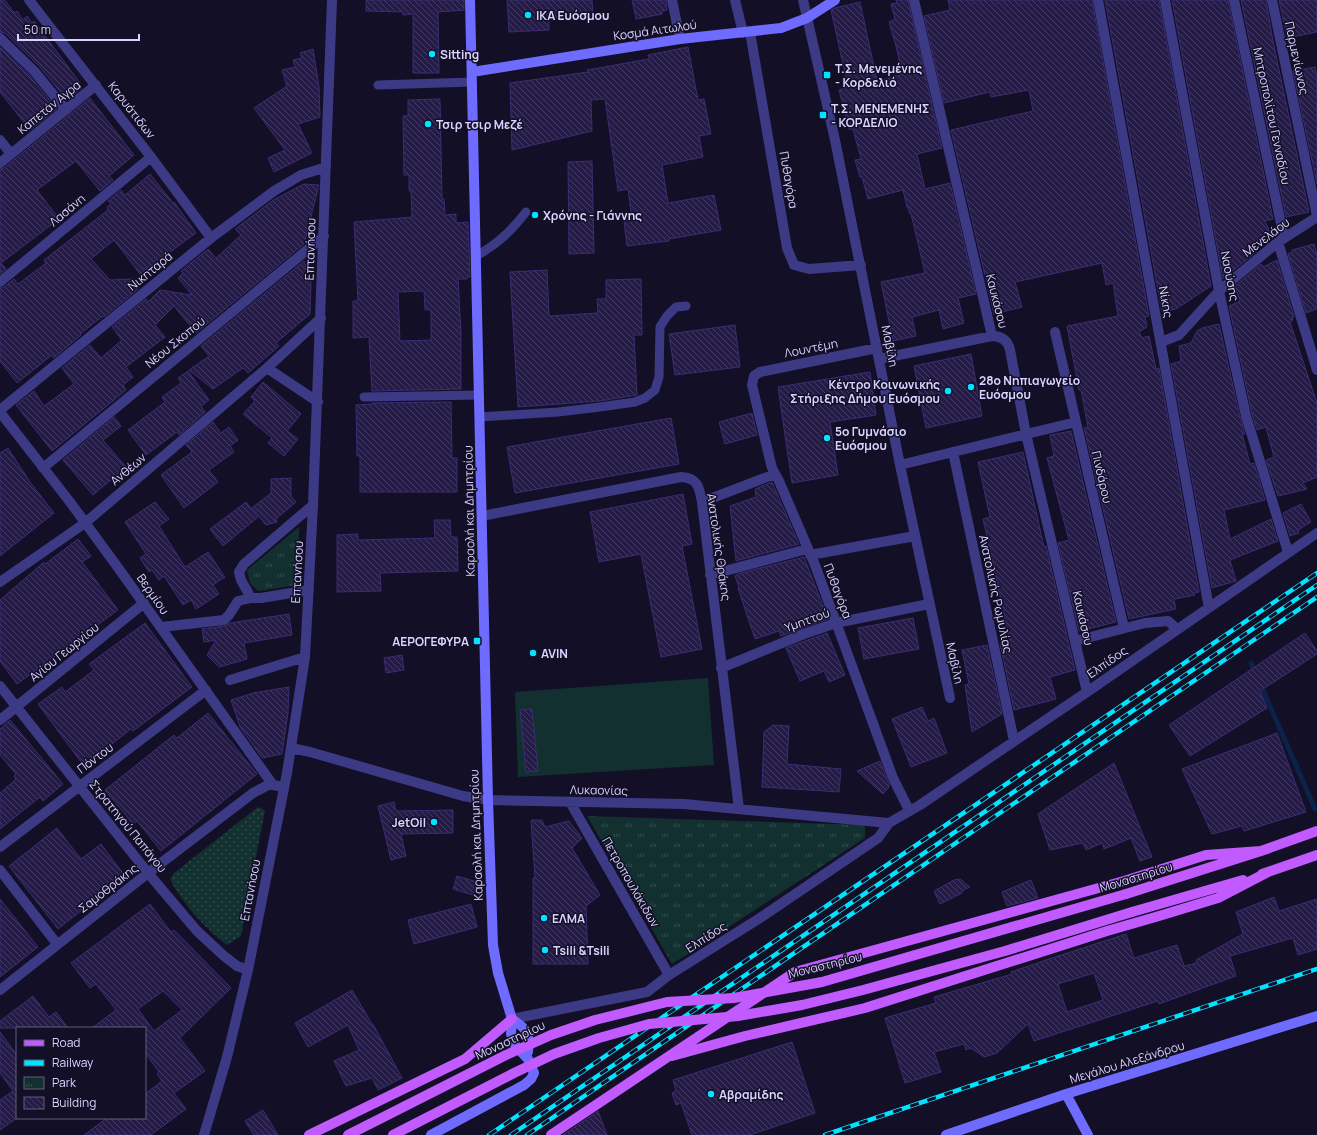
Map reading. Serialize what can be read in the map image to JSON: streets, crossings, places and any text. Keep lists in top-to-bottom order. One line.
{"streets":{"main road":["Κοσμά Αιτωλού","Καραολή και Δημητρίου","Μοναστηρίου","Μεγάλου Αλεξάνδρου"],"street":["Παρμενίωνος","Καπετάν Αγρα","Καρυάτιδων","Μητροπολίτου Γενναδίου","Πυθαγόρα","Λασάνη","Μενελάου","Επτανήσου","Νικηταρά","Ναούσης","Καυκάσου","Νίκης","Νέου Σκοπού","Μαβίλη","Λουντέμη","Ανθέων","Πινδάρου","Ανατολικής Θράκης","Βερμίου","Ανατολικής Ρωμυλίας","Υμηττού","Αγίου Γεωργίου","Ελπίδος","Πόντου","Λυκαονίας","Στρατηγού Παπάγου","Πετροπουλάκιδων","Σαμοθράκης"]},"crossings":[["Κοσμά Αιτωλού","Πυθαγόρα"],["Κοσμά Αιτωλού","Μαβίλη"],["Κοσμά Αιτωλού","Καραολή και Δημητρίου"],["Παρμενίωνος","Μενελάου"],["Καπετάν Αγρα","Καρυάτιδων"],["Καρυάτιδων","Λασάνη"],["Καρυάτιδων","Νικηταρά"],["Μητροπολίτου Γενναδίου","Μενελάου"],["Πυθαγόρα","Μαβίλη"],["Πυθαγόρα","Λουντέμη"],["Πυθαγόρα","Υμηττού"],["Πυθαγόρα","Ελπίδος"],["Μενελάου","Ναούσης"],["Μενελάου","Νίκης"],["Επτανήσου","Νικηταρά"],["Επτανήσου","Νέου Σκοπού"],["Επτανήσου","Ανθέων"],["Επτανήσου","Λυκαονίας"],["Επτανήσου","Στρατηγού Παπάγου"],["Νικηταρά","Βερμίου"],["Ναούσης","Ελπίδος"],["Καυκάσου","Ελπίδος"],["Νίκης","Ελπίδος"],["Νέου Σκοπού","Βερμίου"],["Μαβίλη","Λουντέμη"],["Μαβίλη","Υμηττού"],["Ανθέων","Βερμίου"],["Καραολή και Δημητρίου","Ανατολικής Θράκης"],["Καραολή και Δημητρίου","Ελπίδος"],["Καραολή και Δημητρίου","Λυκαονίας"],["Ανατολικής Θράκης","Υμηττού"],["Ανατολικής Θράκης","Λυκαονίας"],["Βερμίου","Αγίου Γεωργίου"],["Βερμίου","Πόντου"],["Βερμίου","Σαμοθράκης"],["Ανατολικής Ρωμυλίας","Ελπίδος"],["Αγίου Γεωργίου","Στρατηγού Παπάγου"],["Ελπίδος","Λυκαονίας"],["Ελπίδος","Πετροπουλάκιδων"],["Πόντου","Στρατηγού Παπάγου"],["Λυκαονίας","Πετροπουλάκιδων"],["Στρατηγού Παπάγου","Σαμοθράκης"]],"places":{"other":["ΙΚΑ Ευόσμου","Sitting","Τσιρ τσιρ Μεζέ","Χρόνης - Γιάννης","28ο Νηπιαγωγείο Ευόσμου","Κέντρο Κοινωνικής Στήριξης Δήμου Ευόσμου","5ο Γυμνάσιο Ευόσμου","AVIN","JetOil","ΕΛΜΑ","Tsili &Tsili","Αβραμίδης"],"transit":["Τ.Σ. Μενεμένης - Κορδελιό","Τ.Σ. ΜΕΝΕΜΕΝΗΣ - ΚΟΡΔΕΛΙΟ","ΑΕΡΟΓΕΦΥΡΑ"]},"legend":["Road","Railway","Park","Building"],"scale_bar":"50 m"}
